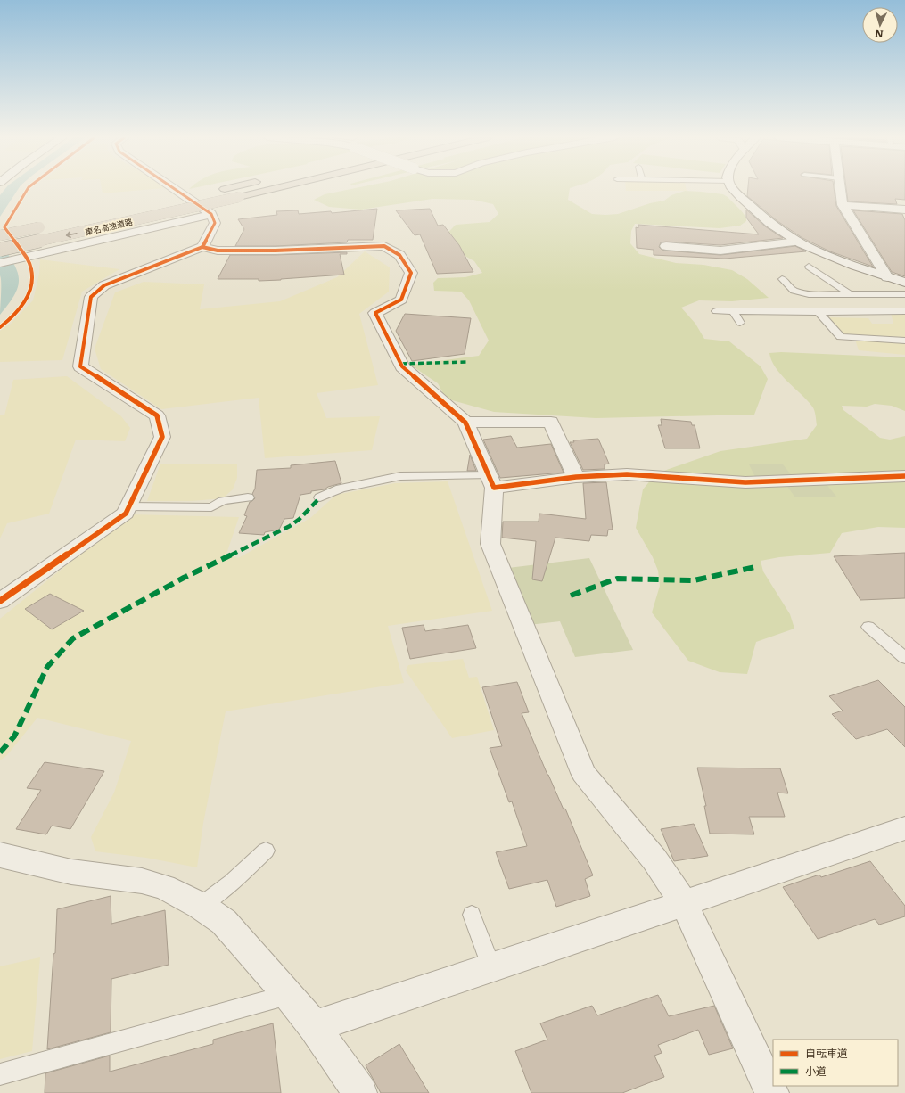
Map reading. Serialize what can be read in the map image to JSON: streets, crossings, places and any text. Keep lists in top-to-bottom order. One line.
{"streets":{"highway":["東名高速道路"]},"legend":["自転車道","小道"],"north":"bottom"}
